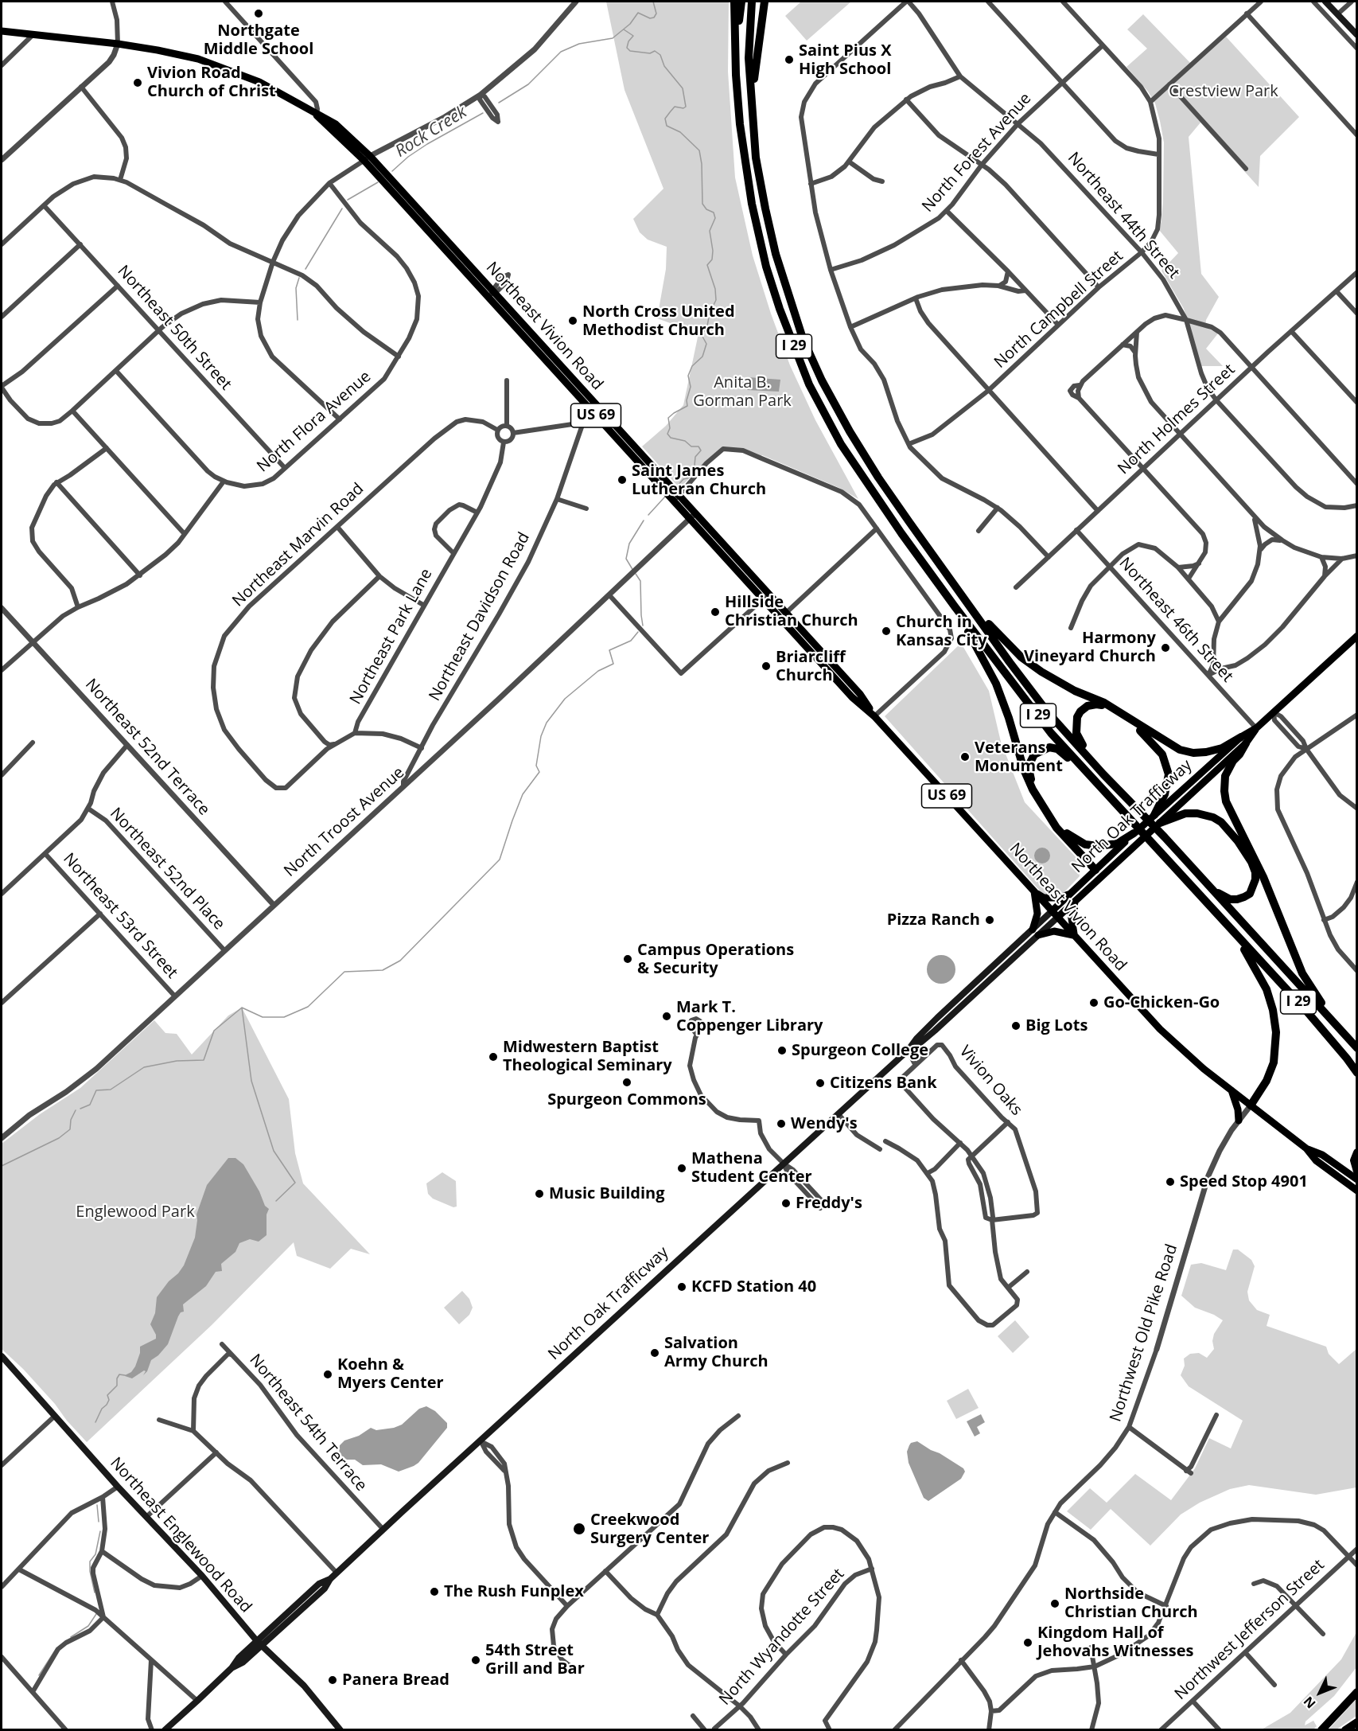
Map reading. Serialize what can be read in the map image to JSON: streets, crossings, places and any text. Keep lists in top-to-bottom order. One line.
{"streets":{"highway":["I 29"],"main road":["Northeast Vivion Road","US 69","North Oak Trafficway","Northeast Englewood Road"],"street":["North Forest Avenue","Northeast 44th Street","North Campbell Street","Northeast 50th Street","North Holmes Street","North Flora Avenue","Northeast Marvin Road","Northeast Davidson Road","Northeast 46th Street","Northeast Park Lane","Northeast 52nd Terrace","North Troost Avenue","Northeast 52nd Place","Northeast 53rd Street","Vivion Oaks","Northwest Old Pike Road","Northeast 54th Terrace","Northwest Jefferson Street","North Wyandotte Street"]},"crossings":[["North Forest Avenue","Northeast 44th Street"],["Northeast 44th Street","North Campbell Street"],["Northeast 44th Street","North Holmes Street"],["Northeast Vivion Road","US 69"],["Northeast Vivion Road","Northeast Davidson Road"],["Northeast Vivion Road","North Oak Trafficway"],["Northeast Vivion Road","North Troost Avenue"],["Northeast Vivion Road","Northwest Old Pike Road"],["Northeast 50th Street","North Flora Avenue"],["US 69","Northwest Old Pike Road"],["North Holmes Street","Northeast 46th Street"],["Northeast Marvin Road","Northeast Park Lane"],["Northeast Davidson Road","North Troost Avenue"],["Northeast 46th Street","North Oak Trafficway"],["Northeast 52nd Terrace","North Troost Avenue"],["North Oak Trafficway","Northeast 54th Terrace"],["North Oak Trafficway","Northeast Englewood Road"],["North Troost Avenue","Northeast 52nd Place"],["North Troost Avenue","Northeast 53rd Street"]],"water":["Rock Creek"],"parks":["Crestview Park","Anita B. Gorman Park","Englewood Park"],"places":["Northgate Middle School","Saint Pius X High School","Vivion Road Church of Christ","North Cross United Methodist Church","Saint James Lutheran Church","Hillside Christian Church","Church in Kansas City","Harmony Vineyard Church","Briarcliff Church","Veterans Monument","Pizza Ranch","Campus Operations & Security","Go-Chicken-Go","Mark T. Coppenger Library","Big Lots","Spurgeon College","Midwestern Baptist Theological Seminary","Spurgeon Commons","Citizens Bank","Wendy's","Mathena Student Center","Speed Stop 4901","Music Building","Freddy's","KCFD Station 40","Salvation Army Church","Koehn & Myers Center","Creekwood Surgery Center","The Rush Funplex","Northside Christian Church","Kingdom Hall of Jehovahs Witnesses","54th Street Grill and Bar","Panera Bread"],"north":"bottom left"}
